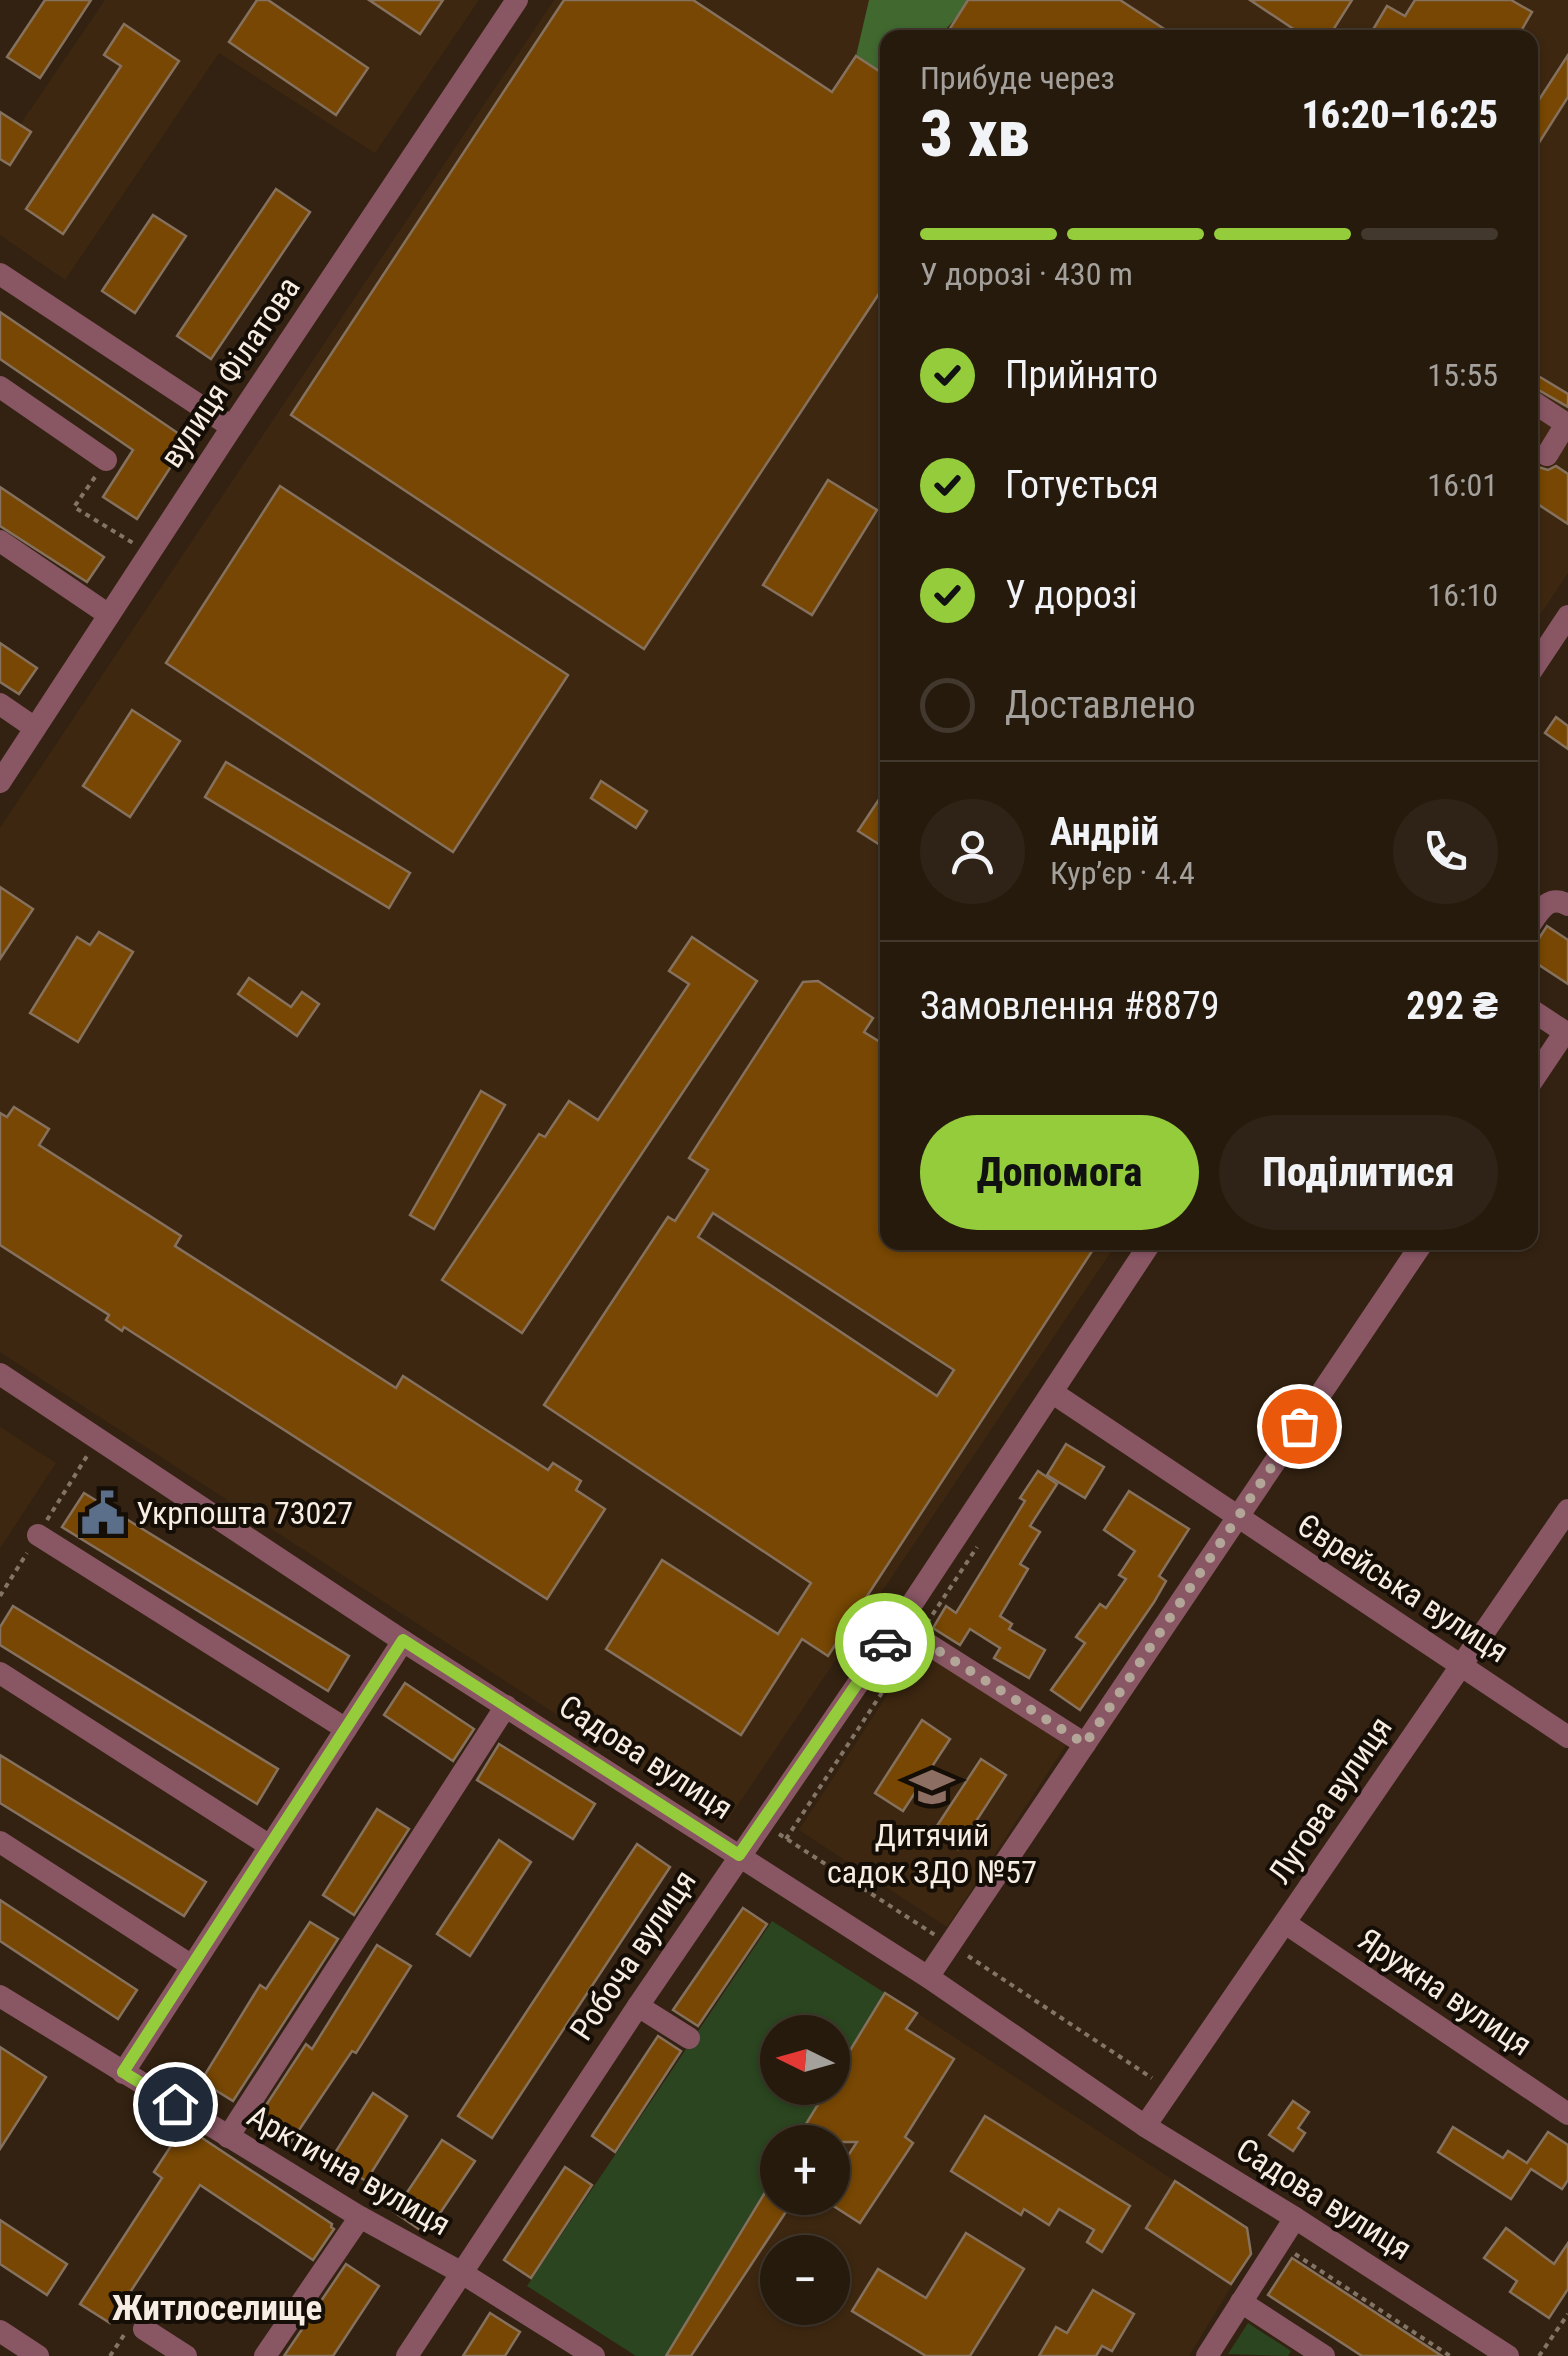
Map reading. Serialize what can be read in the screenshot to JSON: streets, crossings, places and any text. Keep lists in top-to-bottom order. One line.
{"streets":{"street":["вулиця Філатова","Єврейська вулиця","Садова вулиця","Лугова вулиця","Робоча вулиця","Яружна вулиця","Арктична вулиця"]},"crossings":[["Єврейська вулиця","Лугова вулиця"],["Єврейська вулиця","Робоча вулиця"],["Садова вулиця","Лугова вулиця"],["Садова вулиця","Робоча вулиця"],["Лугова вулиця","Яружна вулиця"],["Робоча вулиця","Арктична вулиця"]],"districts":["Житлоселище"],"places":{"public building":["Укрпошта 73027"],"school or university":["Дитячий садок ЗДО №57"]},"north":"left","page":{"heading":["3 хв","Прибуде через","16:20–16:25"],"panel":["Андрій","Кур’єр · 4.4","Замовлення #8879","292 ₴"],"bar":"У дорозі · 430 m","list":[["Прийнято","15:55"],["Готується","16:01"],["У дорозі","16:10"],"Доставлено"],"buttons":["Допомога","Поділитися"],"map_buttons":["+","−"]}}
